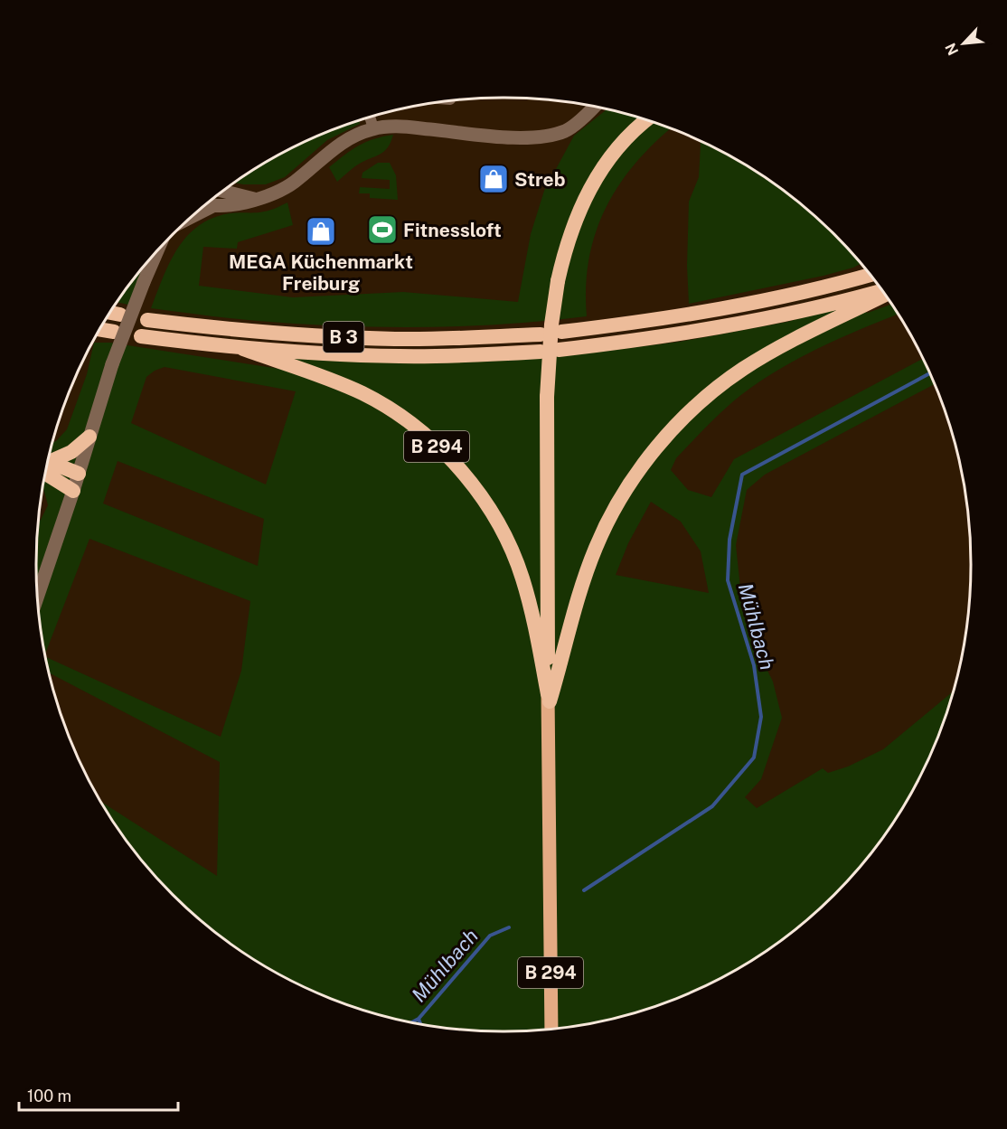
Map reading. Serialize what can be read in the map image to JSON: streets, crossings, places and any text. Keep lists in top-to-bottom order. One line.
{"streets":{"highway":["B 3","B 294"]},"crossings":[["B 3","B 294"]],"water":["Mühlbach"],"places":{"shop":["Streb","MEGA Küchenmarkt Freiburg"],"sports":["Fitnessloft"]},"scale_bar":"100 m","north":"bottom left"}
